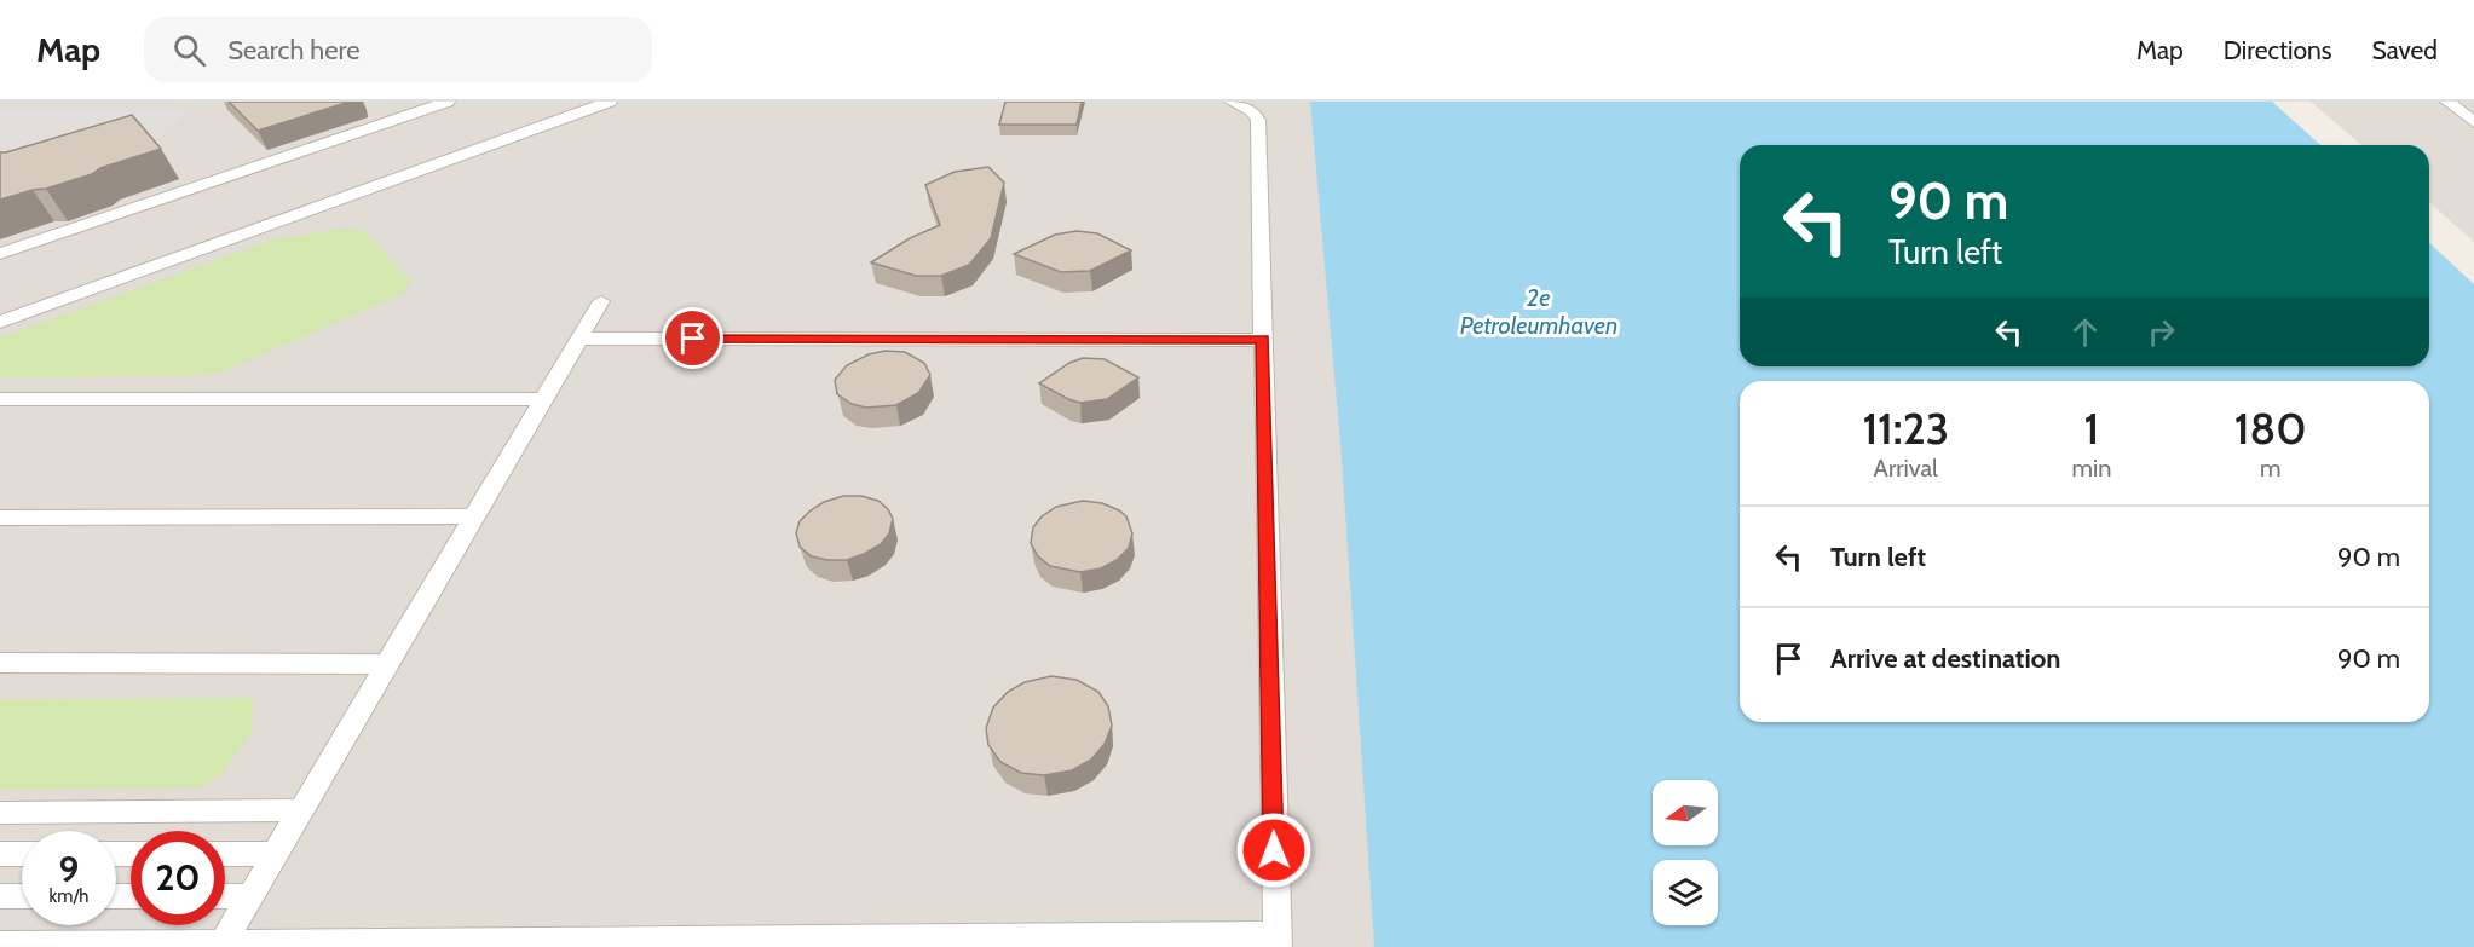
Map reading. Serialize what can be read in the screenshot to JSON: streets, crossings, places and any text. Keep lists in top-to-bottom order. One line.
{"water":["2e Petroleumhaven"],"north":"left","page":{"header":"Map","search":"Search here","nav":["Map","Directions","Saved"],"turn":["90 m","Turn left"],"eta":["11:23","Arrival","1","min","180","m"],"list":[{"name":"Turn left","value":"90 m"},{"name":"Arrive at destination","value":"90 m"}],"speed":"9 km/h","limit":"20"}}
